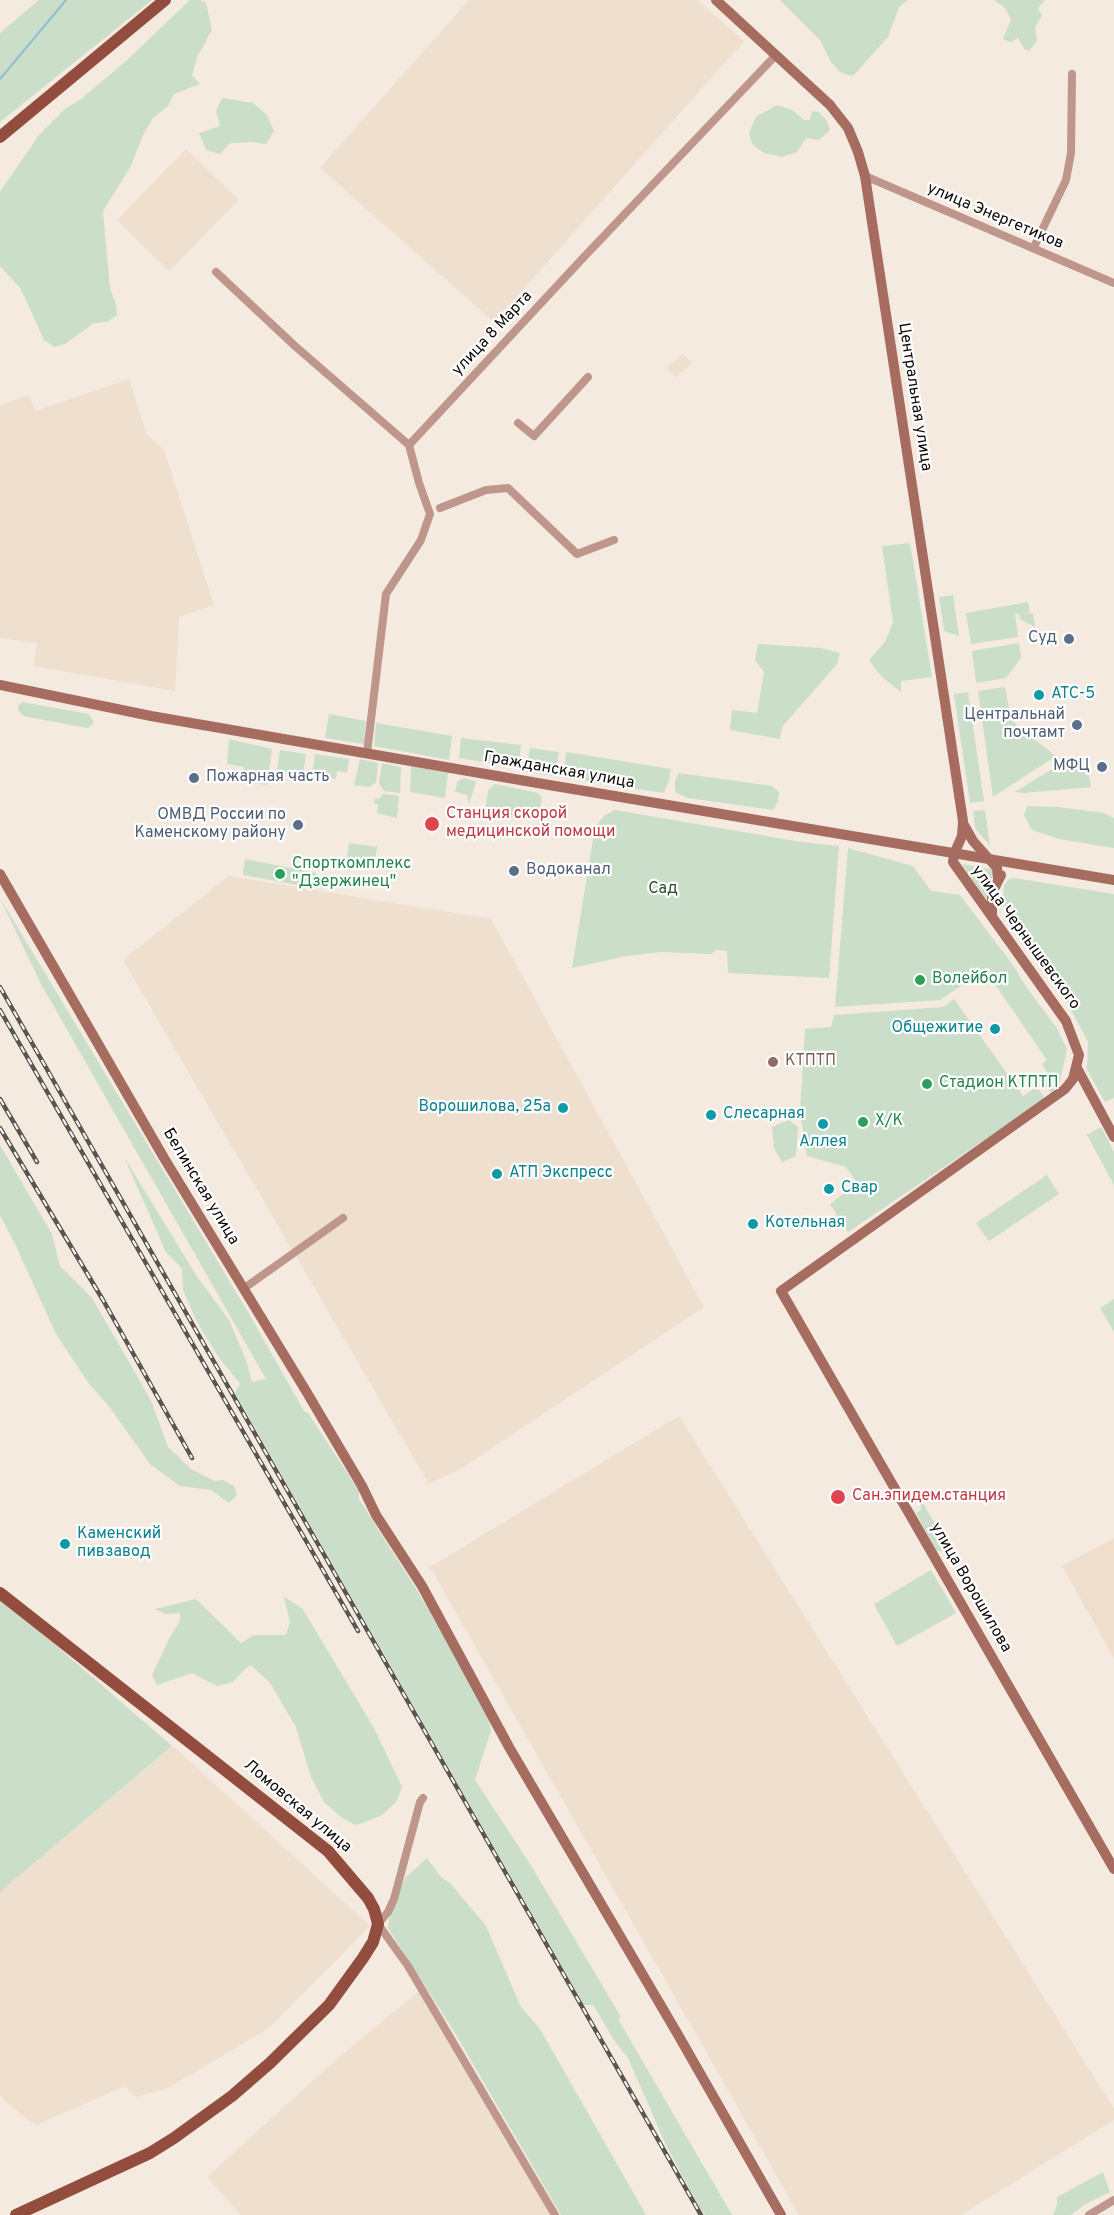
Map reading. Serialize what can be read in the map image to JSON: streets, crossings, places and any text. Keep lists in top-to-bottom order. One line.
{"streets":{"main road":["Ломовская улица"],"street":["улица Энергетиков","улица 8 Марта","Центральная улица","Гражданская улица","улица Чернышевского","Белинская улица","улица Ворошилова"]},"crossings":[["улица Энергетиков","Центральная улица"],["улица 8 Марта","Центральная улица"],["Центральная улица","Гражданская улица"],["Центральная улица","улица Чернышевского"],["Гражданская улица","улица Чернышевского"],["улица Чернышевского","улица Ворошилова"]],"parks":["Сад"],"places":["Суд","АТС-5","Центральнай почтамт","МФЦ","Пожарная часть","Станция скорой медицинской помощи","ОМВД России по Каменскому району","Водоканал","Спорткомплекс \"Дзержинец\"","Волейбол","Общежитие","КТПТП","Стадион КТПТП","Ворошилова, 25а","Слесарная","Х/К","Аллея","АТП Экспресс","Свар","Котельная","Сан.эпидем.станция","Каменский пивзавод"]}
